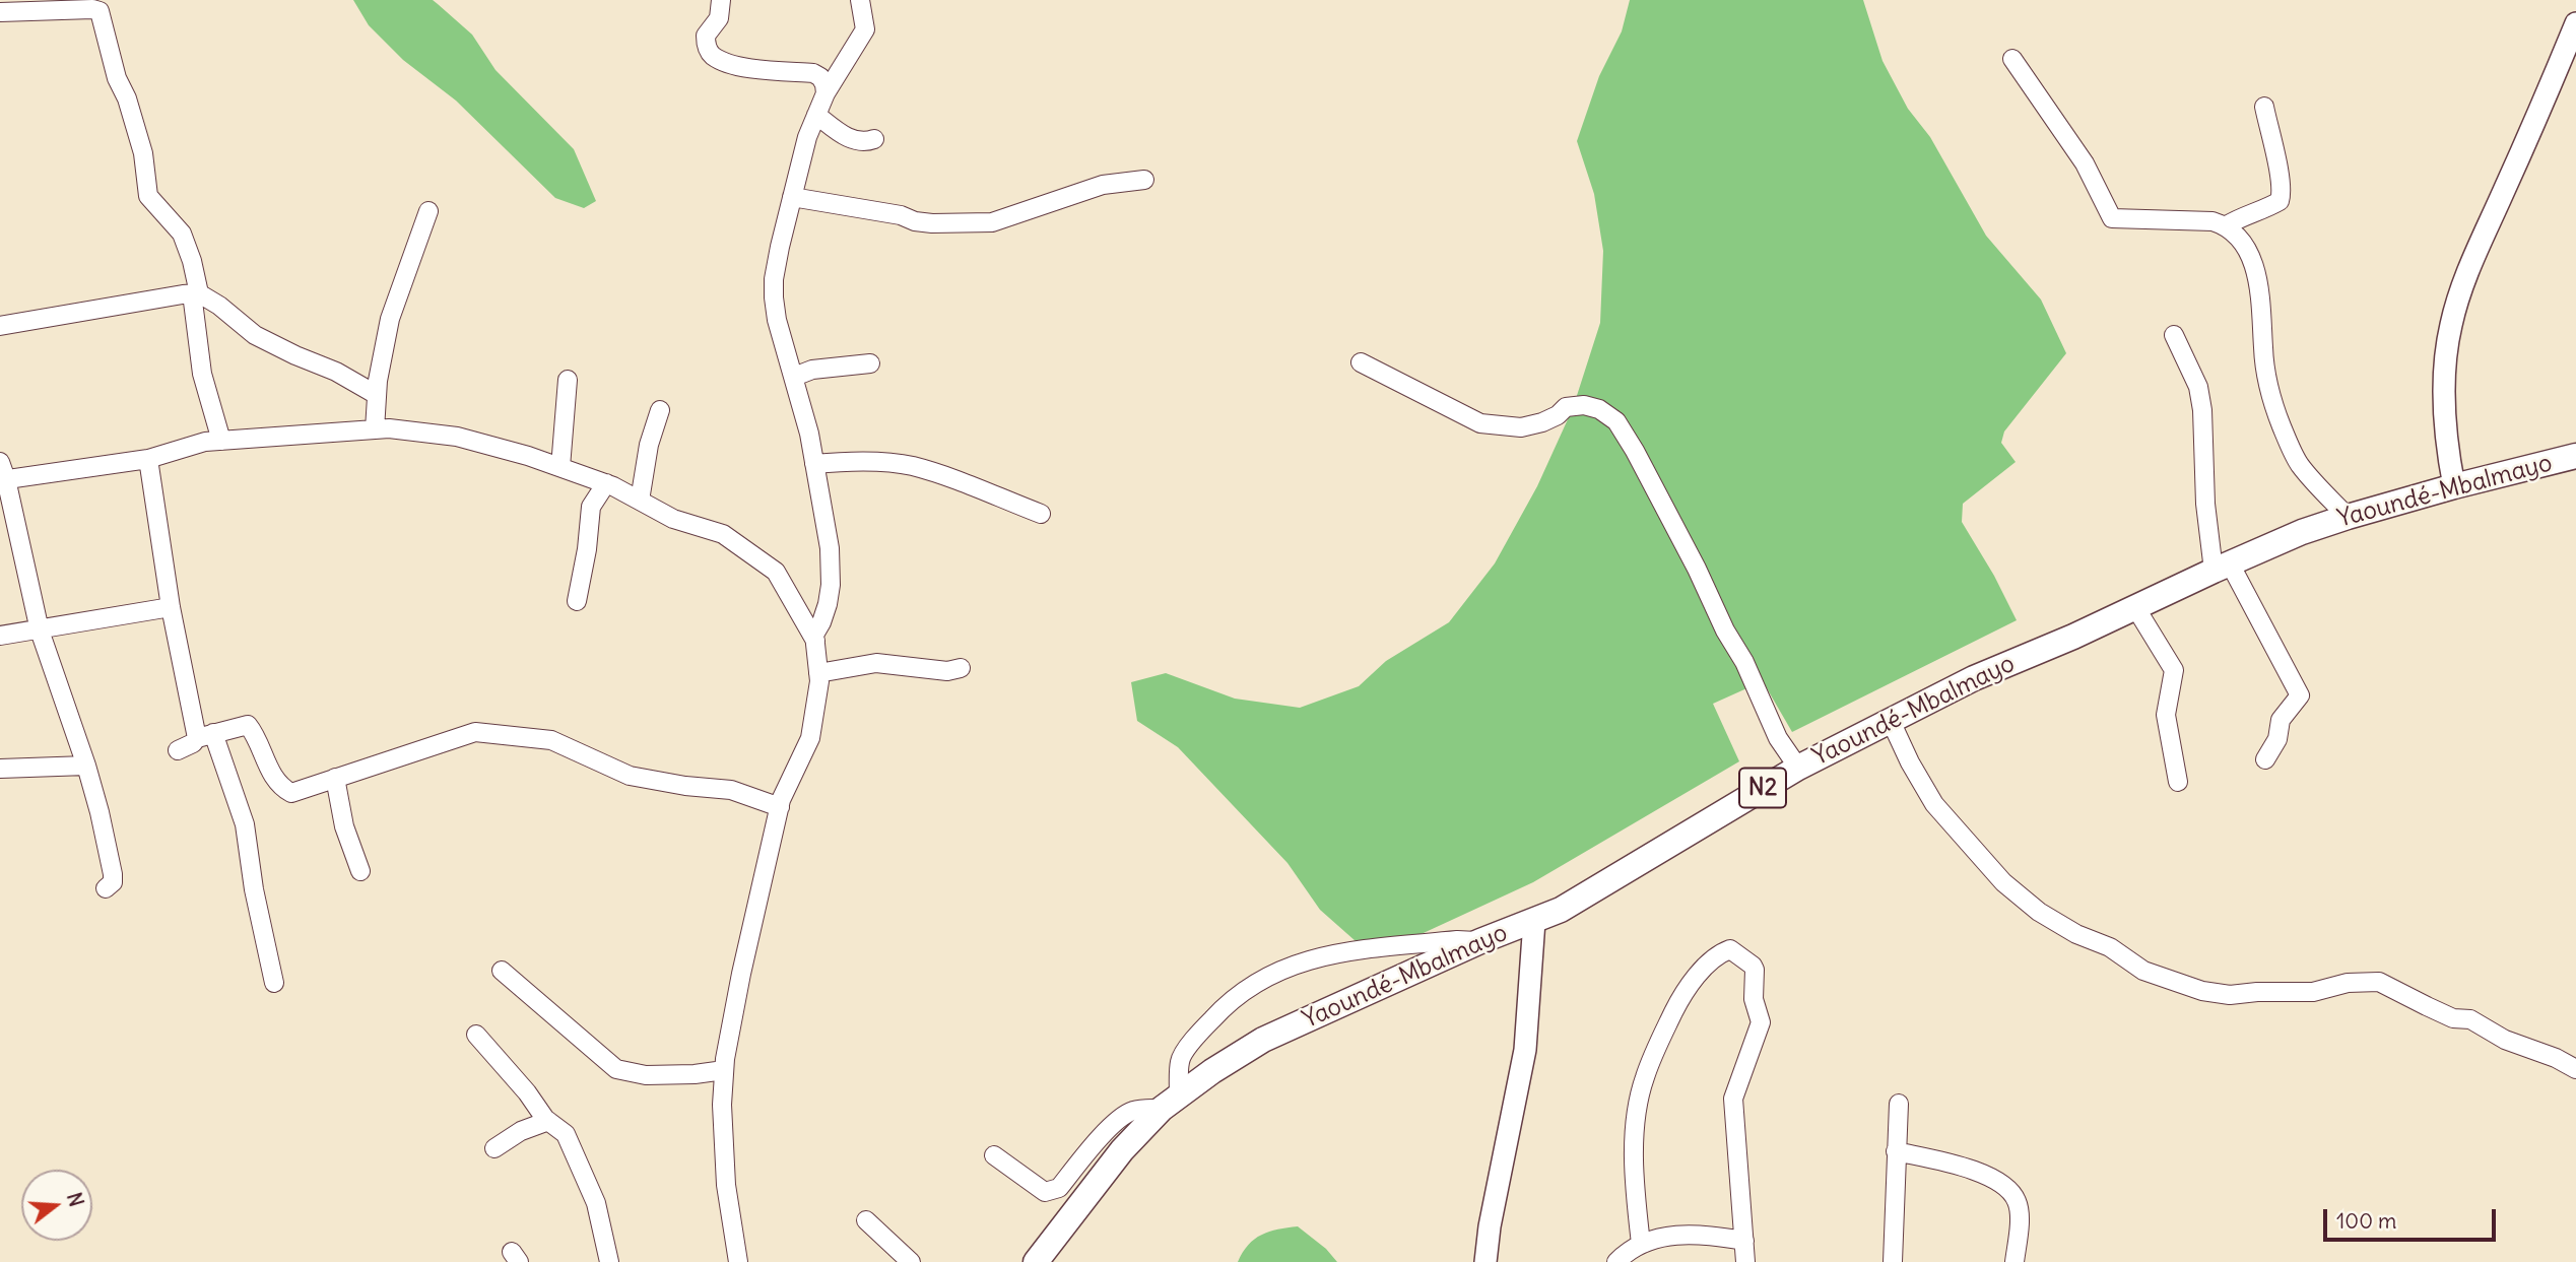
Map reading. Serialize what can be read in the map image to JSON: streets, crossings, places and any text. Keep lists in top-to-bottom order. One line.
{"streets":{"highway":["Yaoundé-Mbalmayo","N2"]},"scale_bar":"100 m","north":"right"}
